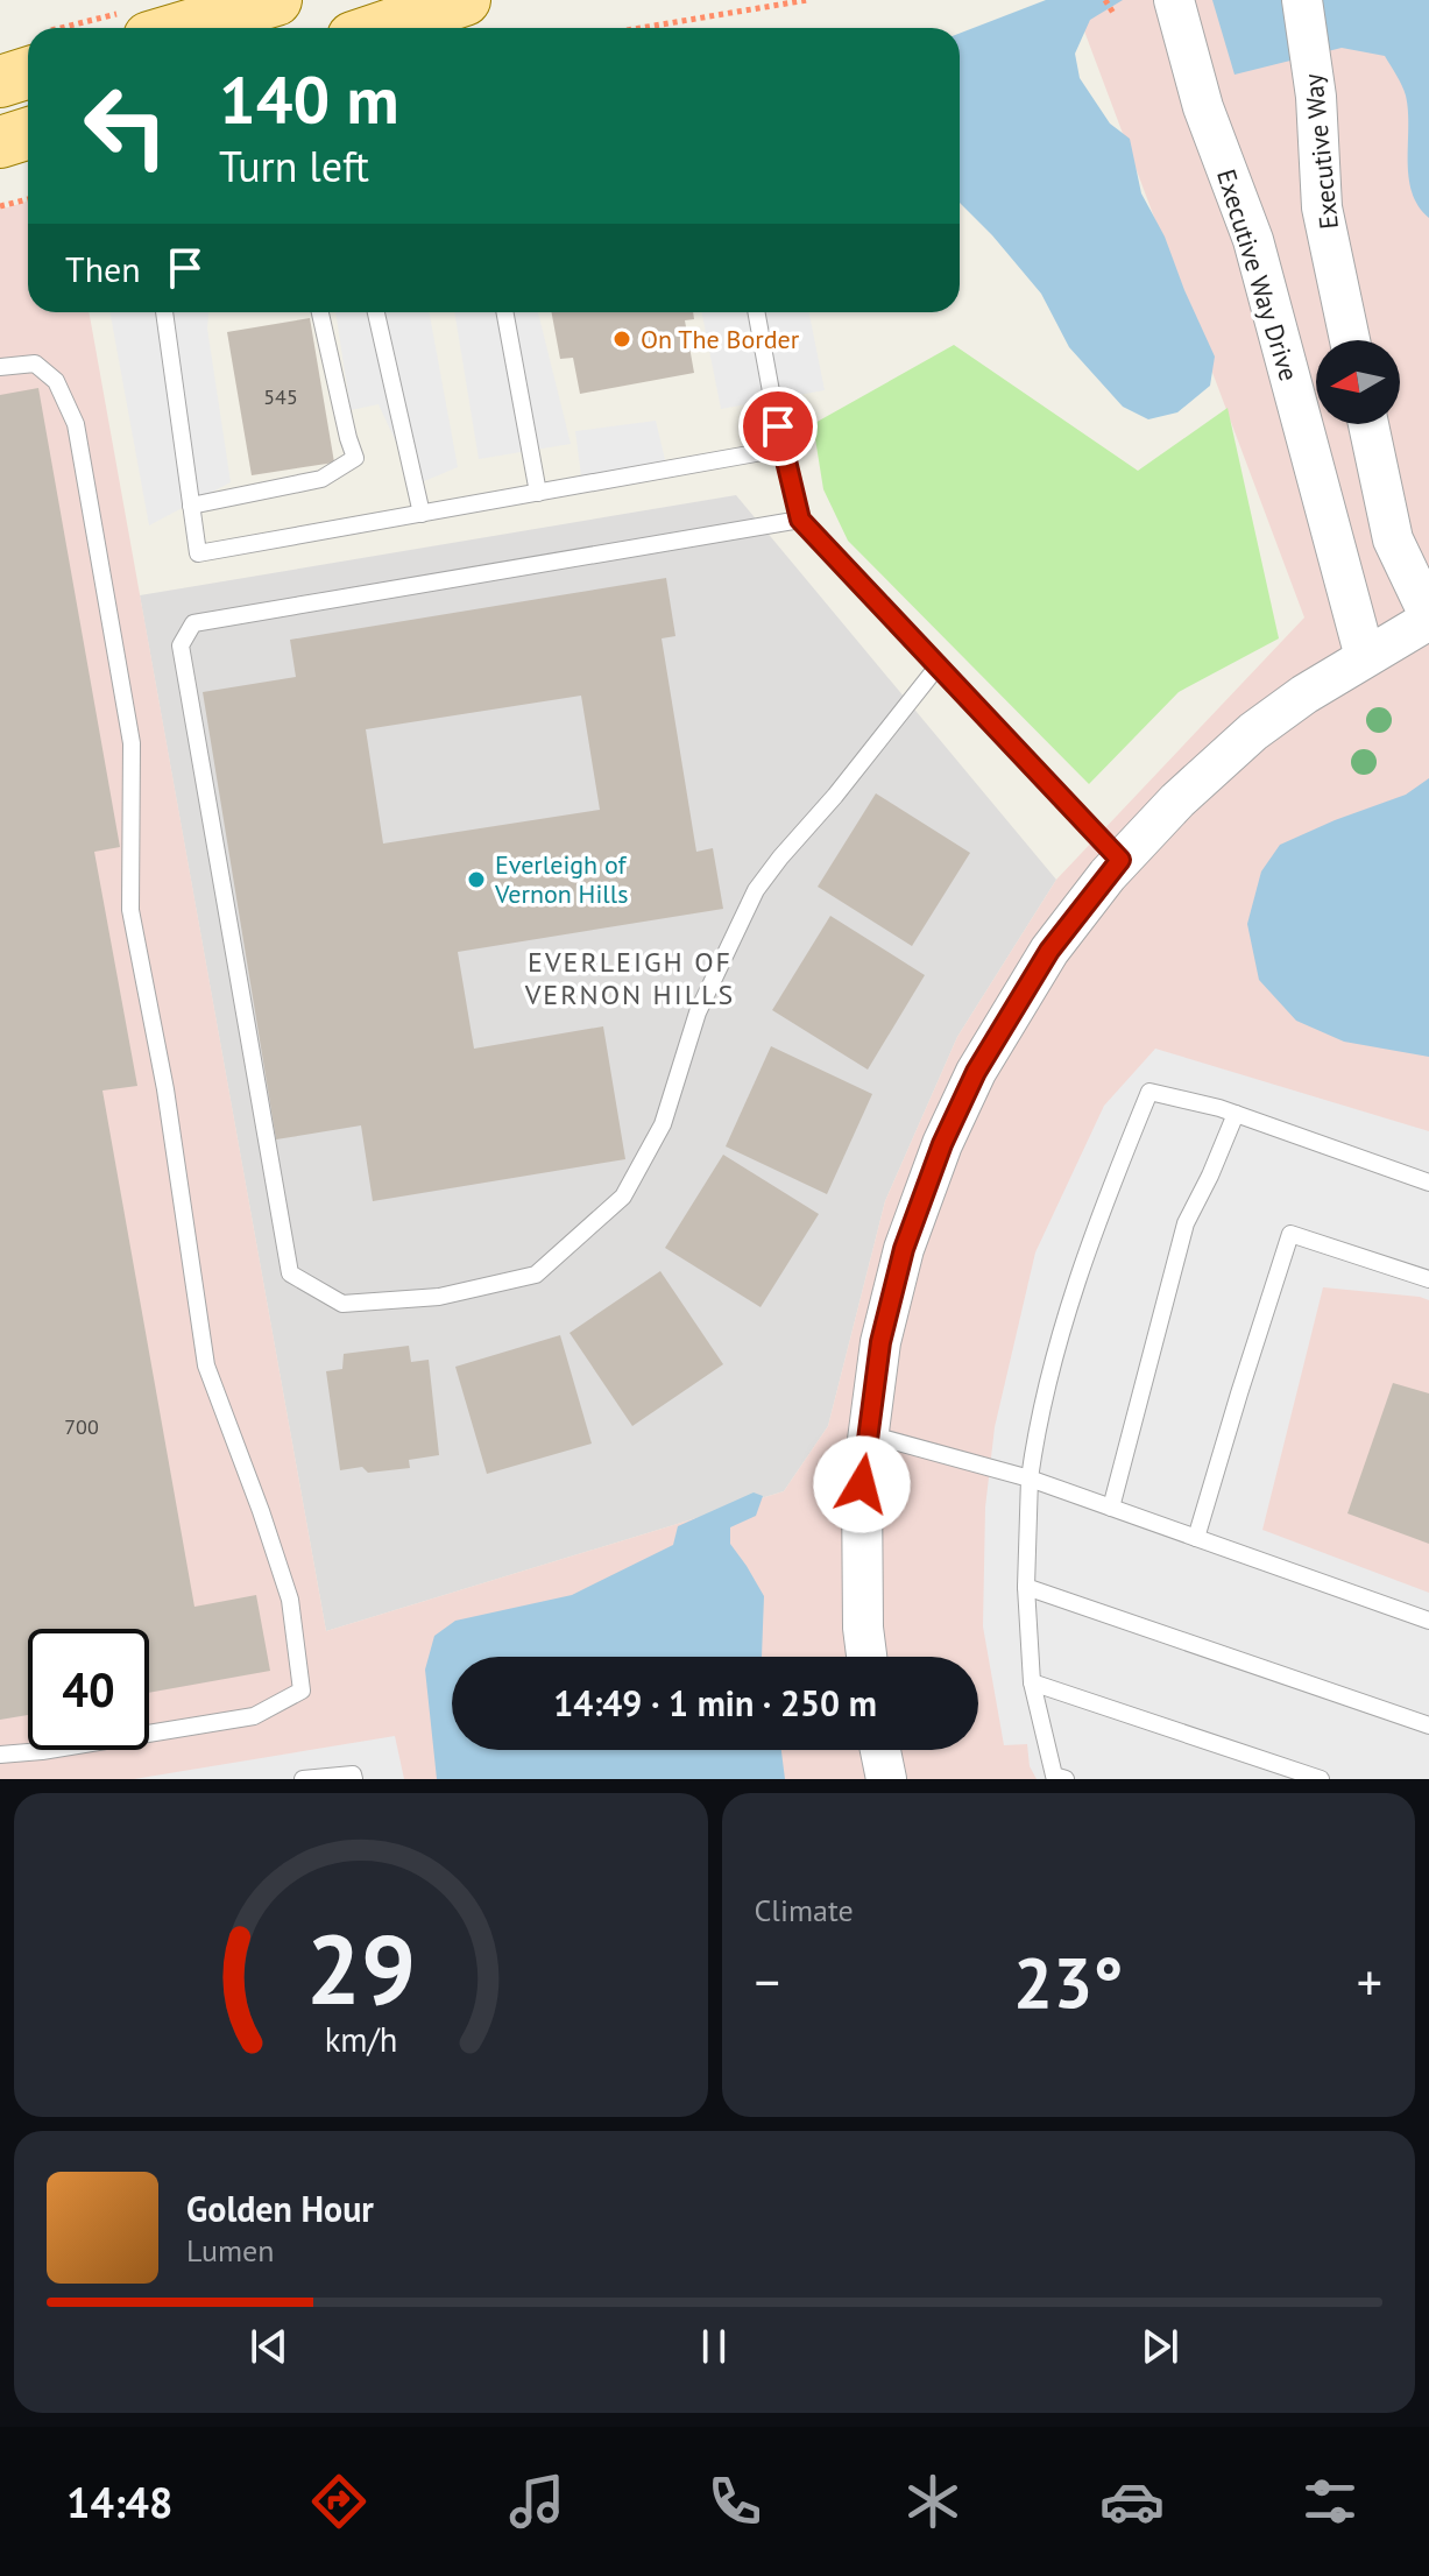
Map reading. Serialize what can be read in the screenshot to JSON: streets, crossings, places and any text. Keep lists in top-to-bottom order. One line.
{"streets":{"street":["Executive Way","Executive Way Drive"]},"districts":["EVERLEIGH OF VERNON HILLS"],"places":["On The Border","Everleigh of Vernon Hills"],"house_numbers":["545","700"],"north":"left","page":{"turn":["140 m","Turn left"],"then":"Then","limit":"40","trip":"14:49 · 1 min · 250 m","tile":"Climate","heat":["−","23°","+"],"song":["Golden Hour","Lumen"],"tabs":"14:48","gauge":["29","km/h"]}}
